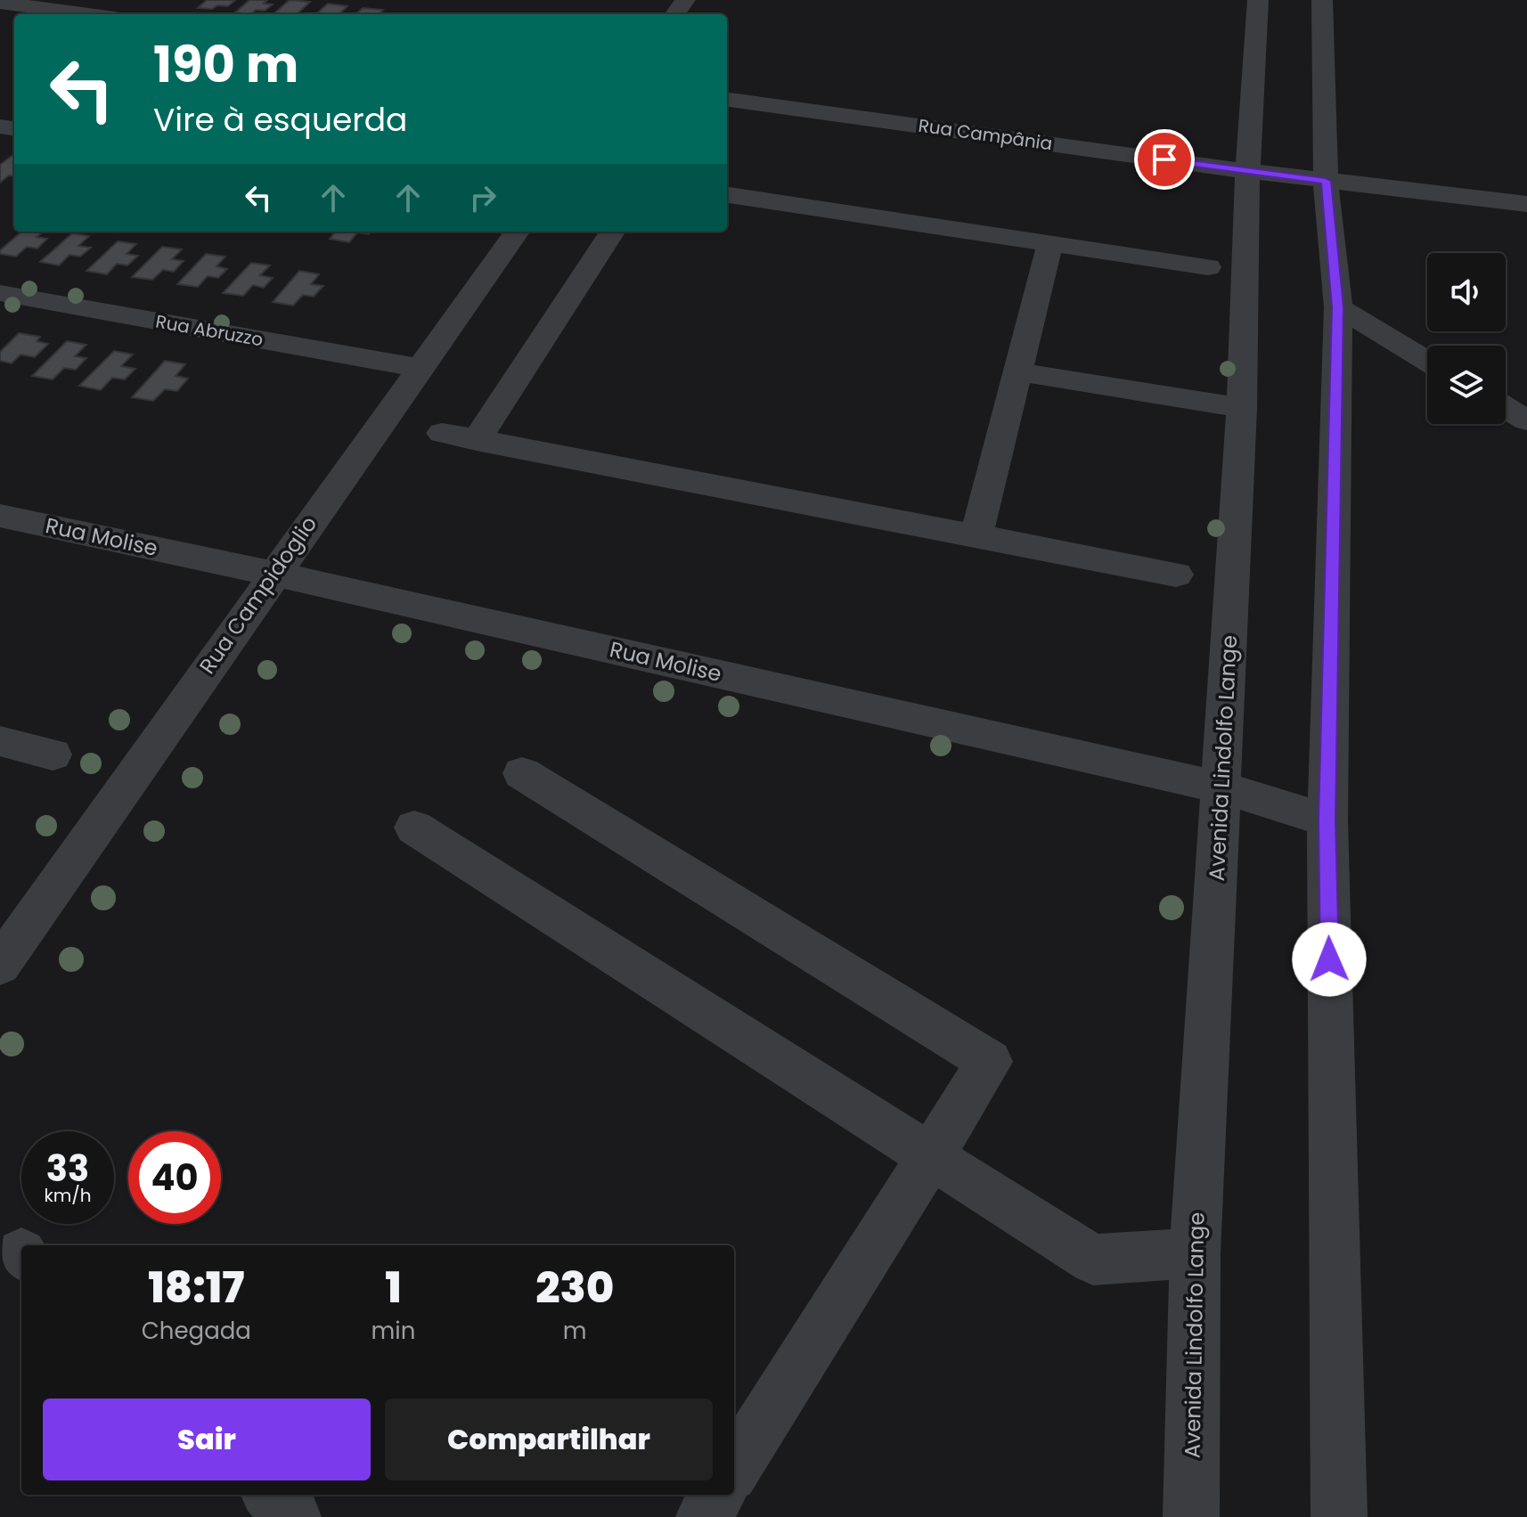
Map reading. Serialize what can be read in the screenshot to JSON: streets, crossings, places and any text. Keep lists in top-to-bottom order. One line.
{"streets":{"street":["Rua Campânia","Rua Abruzzo","Rua Molise","Rua Campidoglio","Avenida Lindolfo Lange"]},"crossings":[["Rua Campânia","Avenida Lindolfo Lange"],["Rua Abruzzo","Rua Campidoglio"],["Rua Molise","Rua Campidoglio"],["Rua Molise","Avenida Lindolfo Lange"]],"page":{"turn":["190 m","Vire à esquerda"],"speed":"33 km/h","limit":"40","eta":["18:17","Chegada","1","min","230","m"],"buttons":["Sair","Compartilhar"]}}
